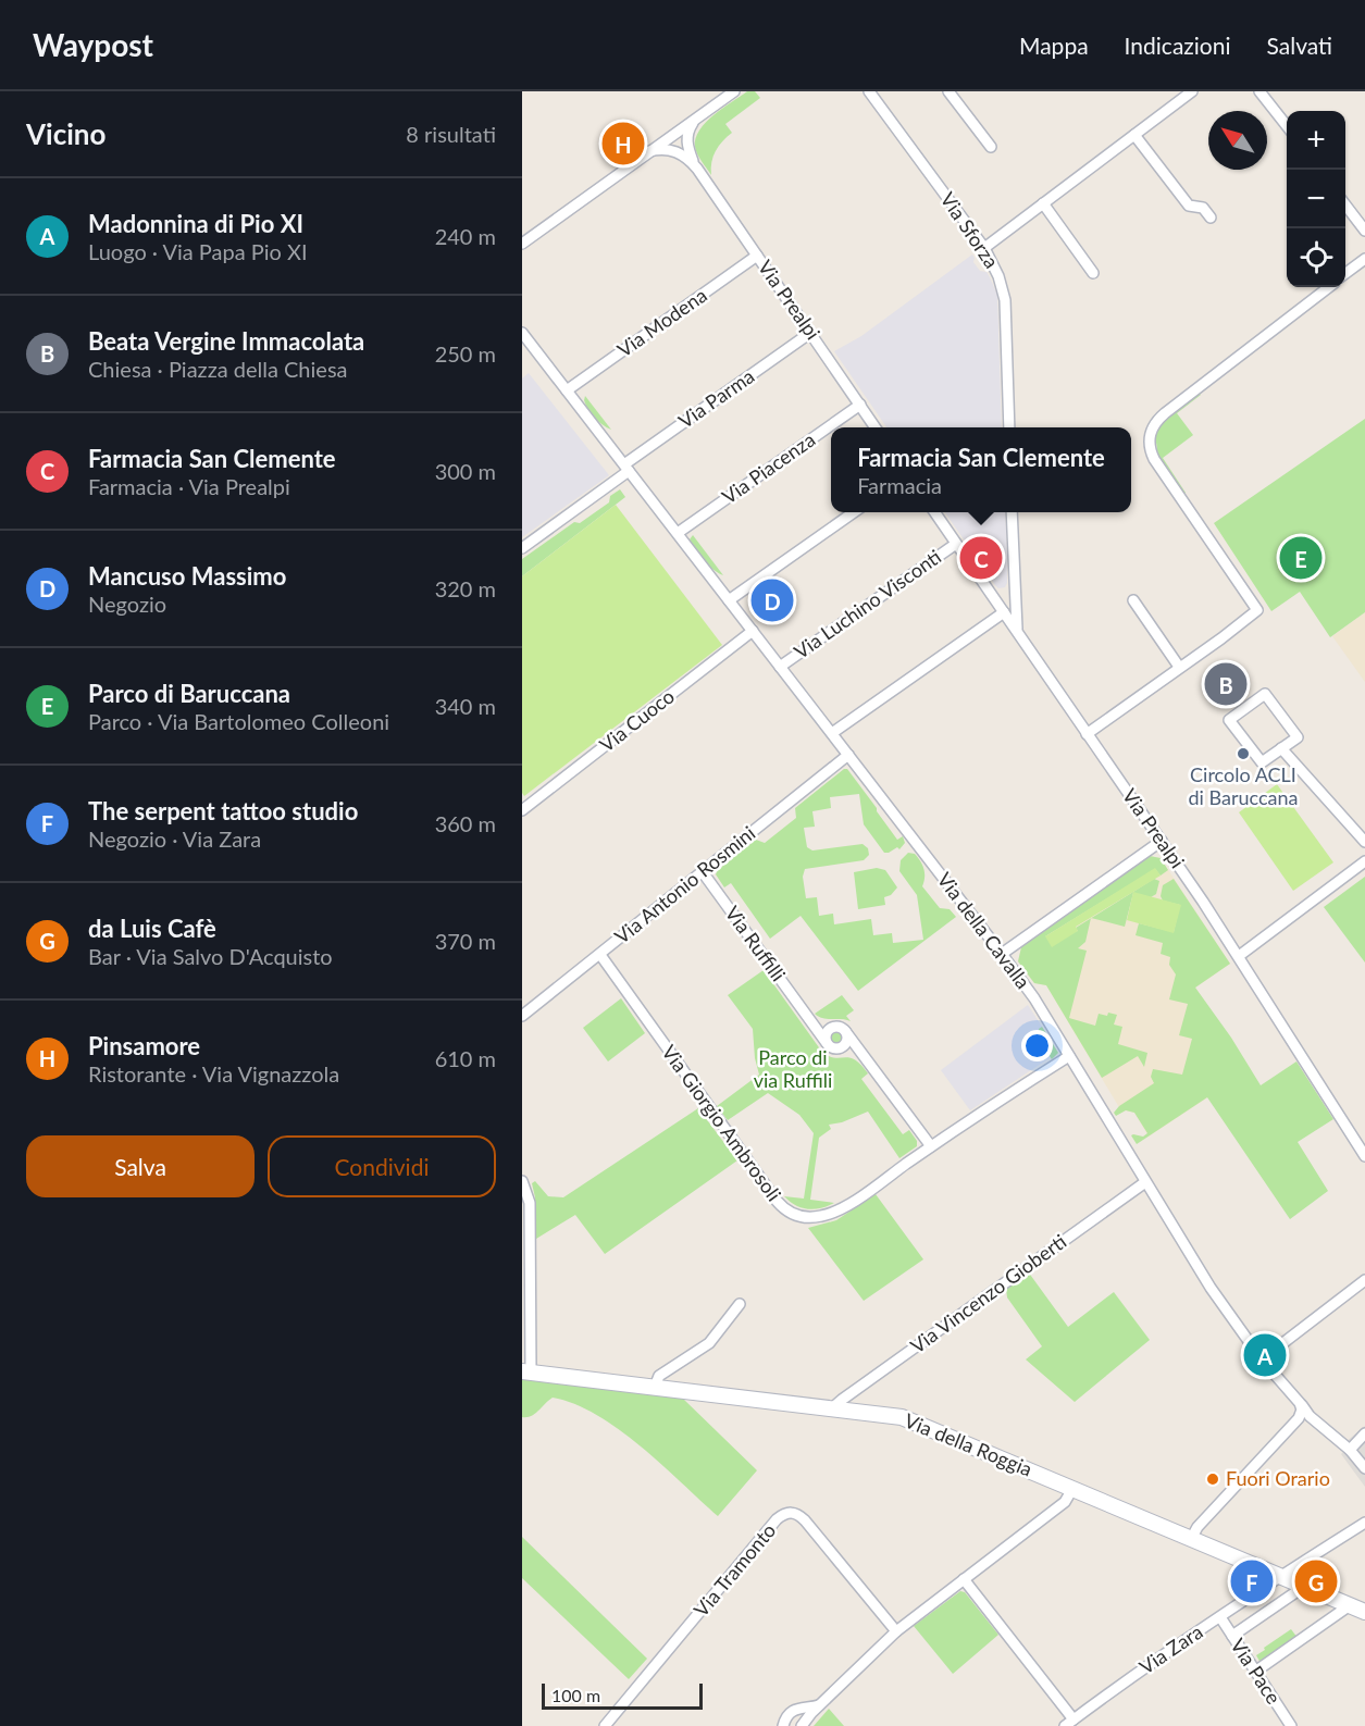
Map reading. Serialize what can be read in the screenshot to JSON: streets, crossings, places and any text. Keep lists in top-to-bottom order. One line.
{"streets":{"street":["Via Sforza","Via Prealpi","Via Modena","Via Parma","Via Piacenza","Via Luchino Visconti","Via Cuoco","Via Antonio Rosmini","Via della Cavalla","Via Ruffilli","Via Giorgio Ambrosoli","Via Vincenzo Gioberti","Via della Roggia","Via Tramonto","Via Zara","Via Pace"]},"crossings":[["Via Prealpi","Via Modena"],["Via Prealpi","Via Parma"],["Via Prealpi","Via Piacenza"],["Via Prealpi","Via Luchino Visconti"],["Via Modena","Via della Cavalla"],["Via Parma","Via della Cavalla"],["Via Piacenza","Via della Cavalla"],["Via Luchino Visconti","Via della Cavalla"],["Via Cuoco","Via della Cavalla"],["Via Antonio Rosmini","Via della Cavalla"],["Via Antonio Rosmini","Via Ruffilli"],["Via Antonio Rosmini","Via Giorgio Ambrosoli"],["Via della Cavalla","Via Giorgio Ambrosoli"],["Via della Cavalla","Via Vincenzo Gioberti"],["Via Vincenzo Gioberti","Via della Roggia"],["Via della Roggia","Via Zara"],["Via Zara","Via Pace"]],"parks":["Parco di via Ruffili"],"places":["Circolo ACLI di Baruccana","Fuori Orario"],"scale_bar":"100 m","north":"top left","page":{"header":"Waypost","nav":["Mappa","Indicazioni","Salvati"],"heading":["Vicino","8 risultati"],"map_buttons":["+","−"],"pins":["H","C","E","D","B","A","F","G"],"list":[{"mark":"A","name":"Madonnina di Pio XI","note":"Luogo · Via Papa Pio XI","value":"240 m"},{"mark":"B","name":"Beata Vergine Immacolata","note":"Chiesa · Piazza della Chiesa","value":"250 m"},{"mark":"C","name":"Farmacia San Clemente","note":"Farmacia · Via Prealpi","value":"300 m"},{"mark":"D","name":"Mancuso Massimo","note":"Negozio","value":"320 m"},{"mark":"E","name":"Parco di Baruccana","note":"Parco · Via Bartolomeo Colleoni","value":"340 m"},{"mark":"F","name":"The serpent tattoo studio","note":"Negozio · Via Zara","value":"360 m"},{"mark":"G","name":"da Luis Cafè","note":"Bar · Via Salvo D'Acquisto","value":"370 m"},{"mark":"H","name":"Pinsamore","note":"Ristorante · Via Vignazzola","value":"610 m"}],"popup":["Farmacia San Clemente","Farmacia"],"buttons":["Salva","Condividi"],"scale":"100 m"}}
